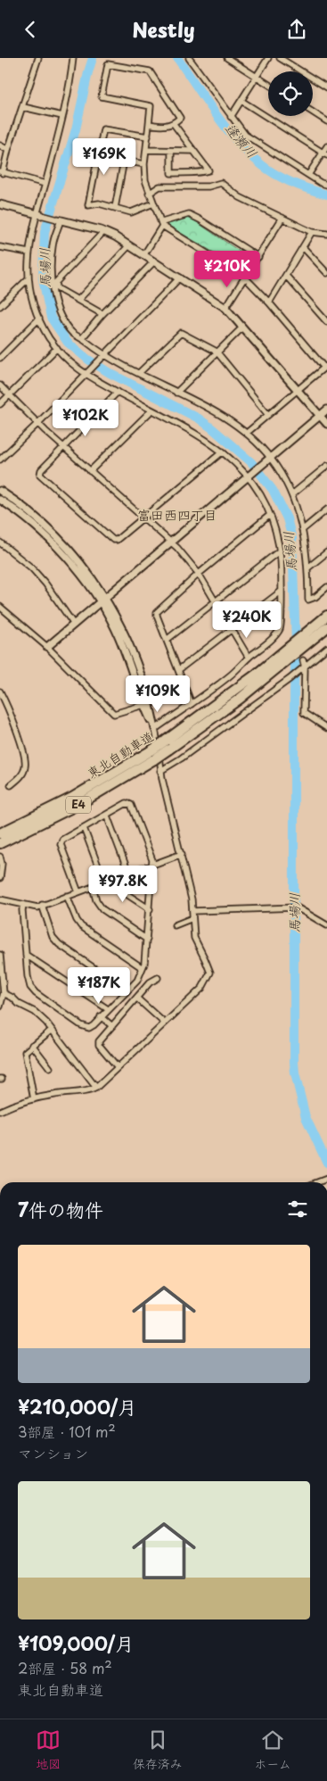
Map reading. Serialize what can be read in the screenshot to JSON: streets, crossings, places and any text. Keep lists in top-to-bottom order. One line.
{"streets":{"highway":["東北自動車道","E4"]},"districts":["富田西四丁目"],"water":["逢瀬川","馬場川"],"page":{"header":"Nestly","price":["¥169K","¥210K","¥102K","¥240K","¥109K","¥97.8K","¥187K"],"heading":"7件の物件","list":[{"name":"¥210,000/月","note":"3部屋 · 101 m² · マンション"},{"name":"¥109,000/月","note":"2部屋 · 58 m² · 東北自動車道"}],"tabs":["地図","保存済み","ホーム"]}}
